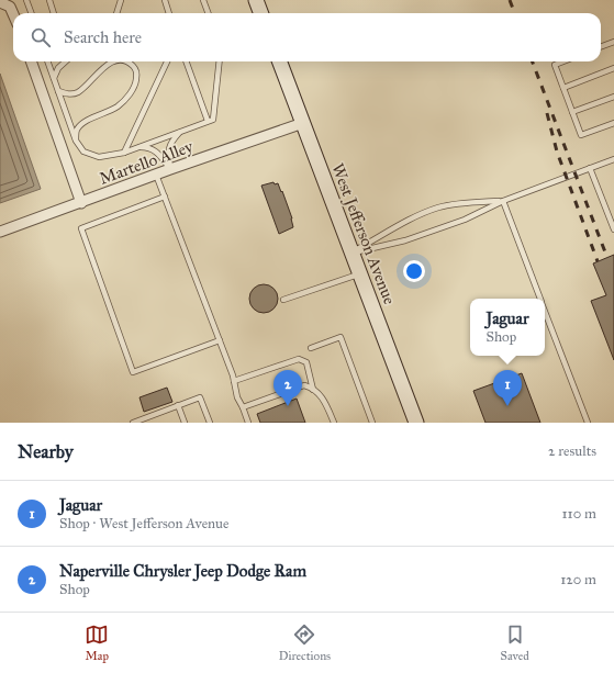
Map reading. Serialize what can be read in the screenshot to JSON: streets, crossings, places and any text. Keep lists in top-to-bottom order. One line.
{"streets":{"street":["Martello Alley","West Jefferson Avenue"]},"crossings":[["Martello Alley","West Jefferson Avenue"]],"page":{"search":"Search here","popup":["Jaguar","Shop"],"pins":["1","2"],"heading":["Nearby","2 results"],"list":[{"mark":"1","name":"Jaguar","note":"Shop · West Jefferson Avenue","value":"110 m"},{"mark":"2","name":"Naperville Chrysler Jeep Dodge Ram","note":"Shop","value":"120 m"}],"nav":["Map","Directions","Saved"]}}
